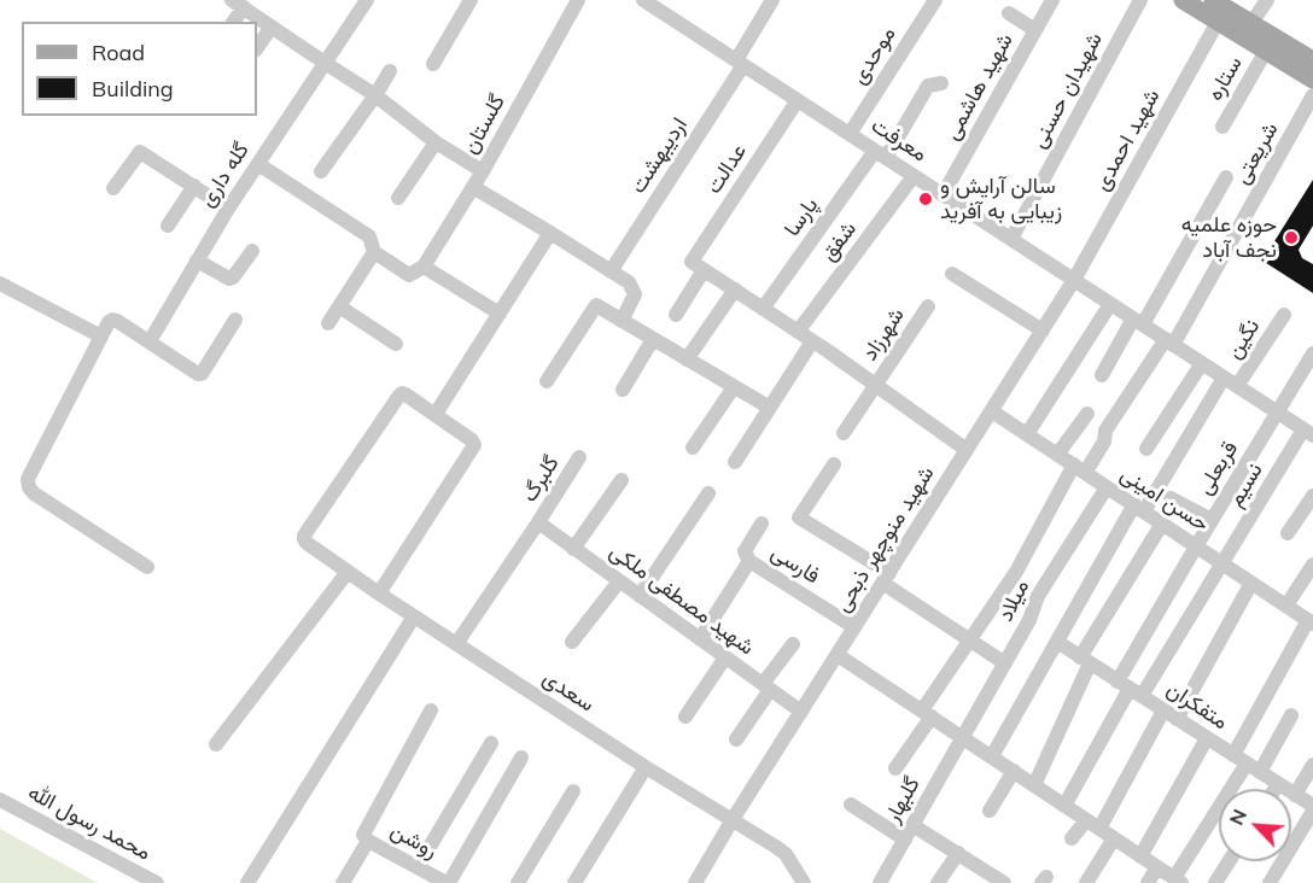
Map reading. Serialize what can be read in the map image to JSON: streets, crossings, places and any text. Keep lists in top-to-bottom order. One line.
{"streets":{"street":["موحدی","ستاره","شهید هاشمی","شهیدان حسنی","گلستان","معرفت","شهید احمدی","شریعتی","اردیبهشت","عدالت","گله داری","پارسا","شفق","شهرزاد","نگین","قربعلی","گلبرگ","نسیم","حسن امینی","شهید منوچهر ذبحی","فارسی","شهید مصطفی ملکی","میلاد","سعدی","متفکران","گلبهار","محمد رسول الله","روشن"]},"crossings":[["موحدی","معرفت"],["شهید هاشمی","معرفت"],["شهیدان حسنی","معرفت"],["معرفت","شهید احمدی"],["معرفت","شریعتی"],["معرفت","اردیبهشت"],["معرفت","عدالت"],["معرفت","پارسا"],["معرفت","شفق"],["معرفت","نگین"],["معرفت","قربعلی"],["معرفت","نسیم"],["معرفت","شهید منوچهر ذبحی"],["شهید احمدی","شهید منوچهر ذبحی"],["شریعتی","حسن امینی"],["قربعلی","نسیم"],["قربعلی","حسن امینی"],["قربعلی","متفکران"],["گلبرگ","شهید مصطفی ملکی"],["گلبرگ","سعدی"],["نسیم","حسن امینی"],["نسیم","متفکران"],["حسن امینی","شهید منوچهر ذبحی"],["حسن امینی","میلاد"],["شهید منوچهر ذبحی","فارسی"],["شهید منوچهر ذبحی","شهید مصطفی ملکی"],["شهید منوچهر ذبحی","سعدی"],["میلاد","گلبهار"]],"places":["سالن آرایش و زیبایی به آفرید","حوزه علمیه نجف آباد"],"legend":["Road","Building"],"north":"top left"}
